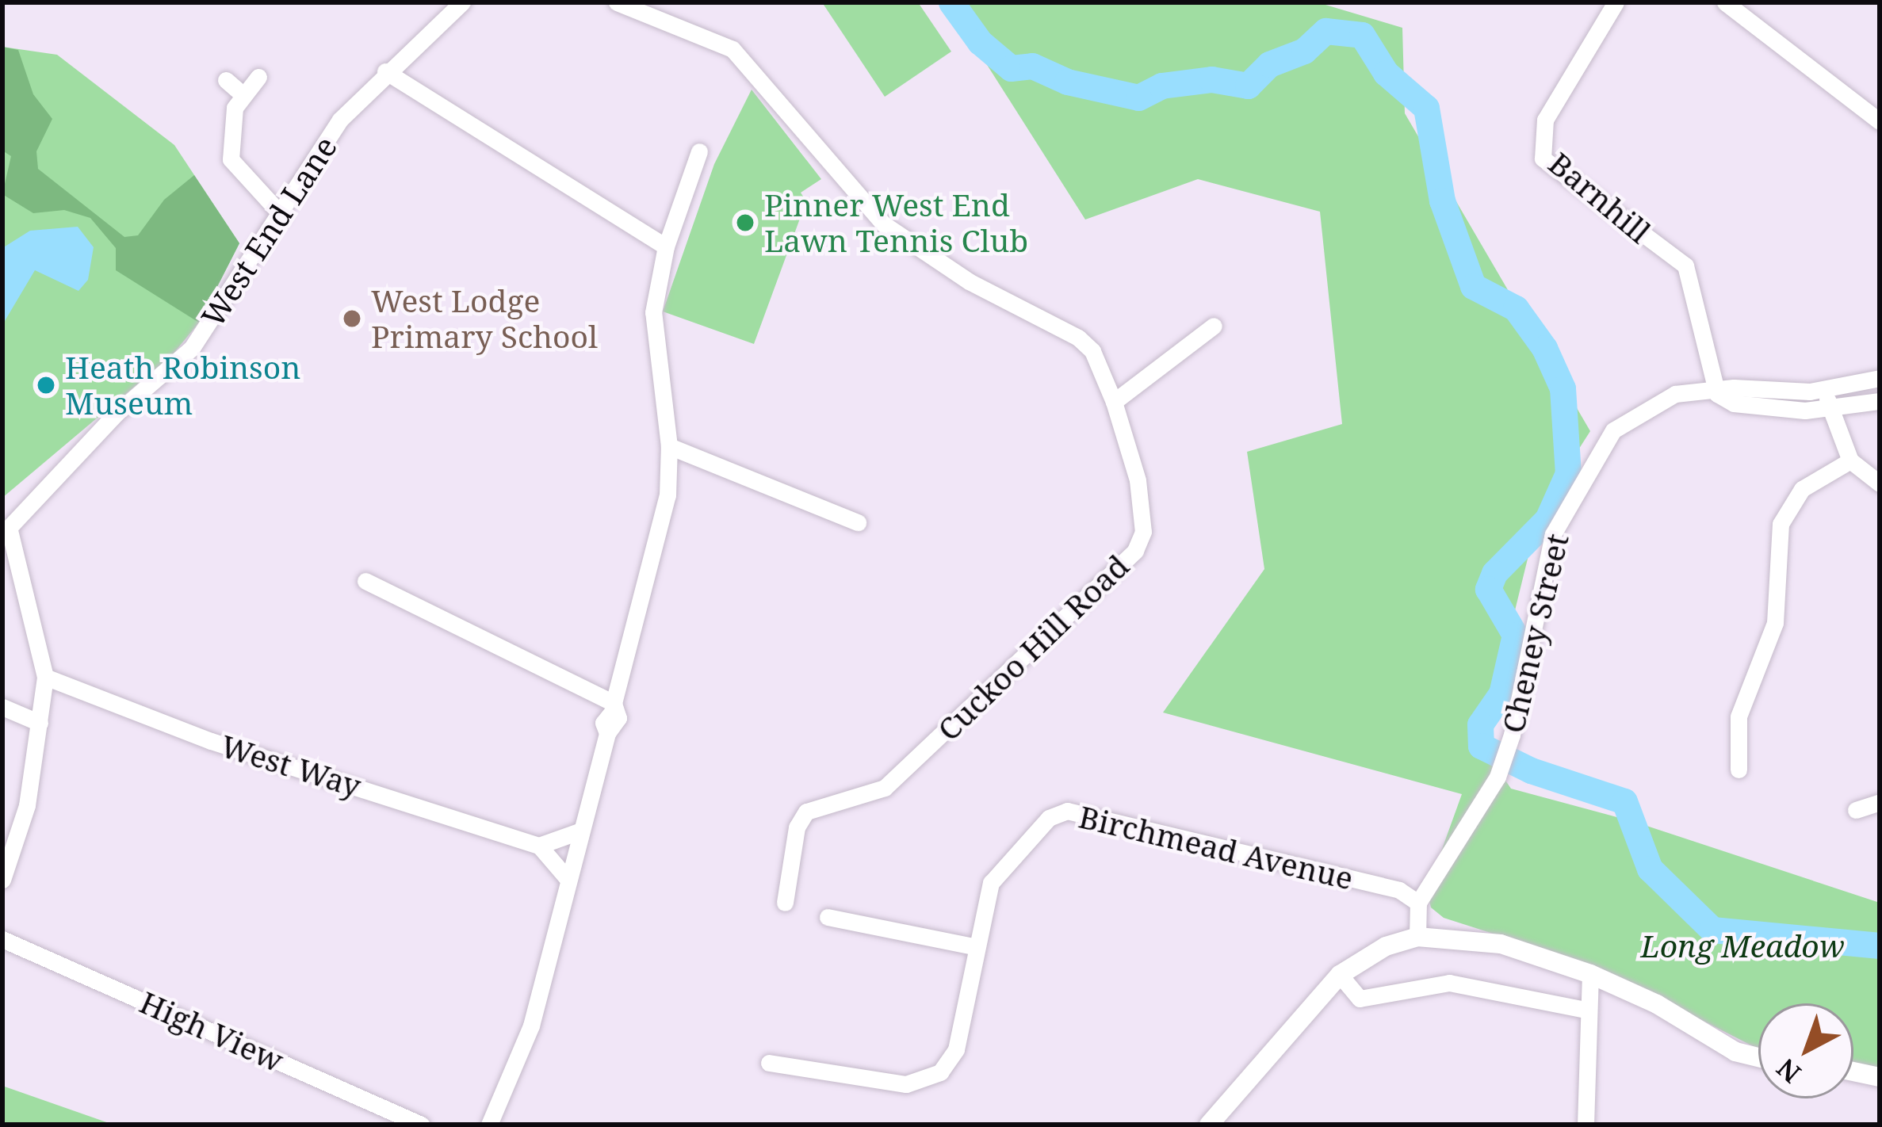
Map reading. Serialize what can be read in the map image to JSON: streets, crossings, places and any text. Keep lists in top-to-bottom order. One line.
{"streets":{"street":["Barnhill","West End Lane","Cheney Street","Cuckoo Hill Road","West Way","Birchmead Avenue","High View"]},"crossings":[["Barnhill","Cheney Street"],["West End Lane","West Way"],["Cheney Street","Birchmead Avenue"]],"parks":["Long Meadow"],"places":["Pinner West End Lawn Tennis Club","West Lodge Primary School","Heath Robinson Museum"],"north":"bottom left"}
